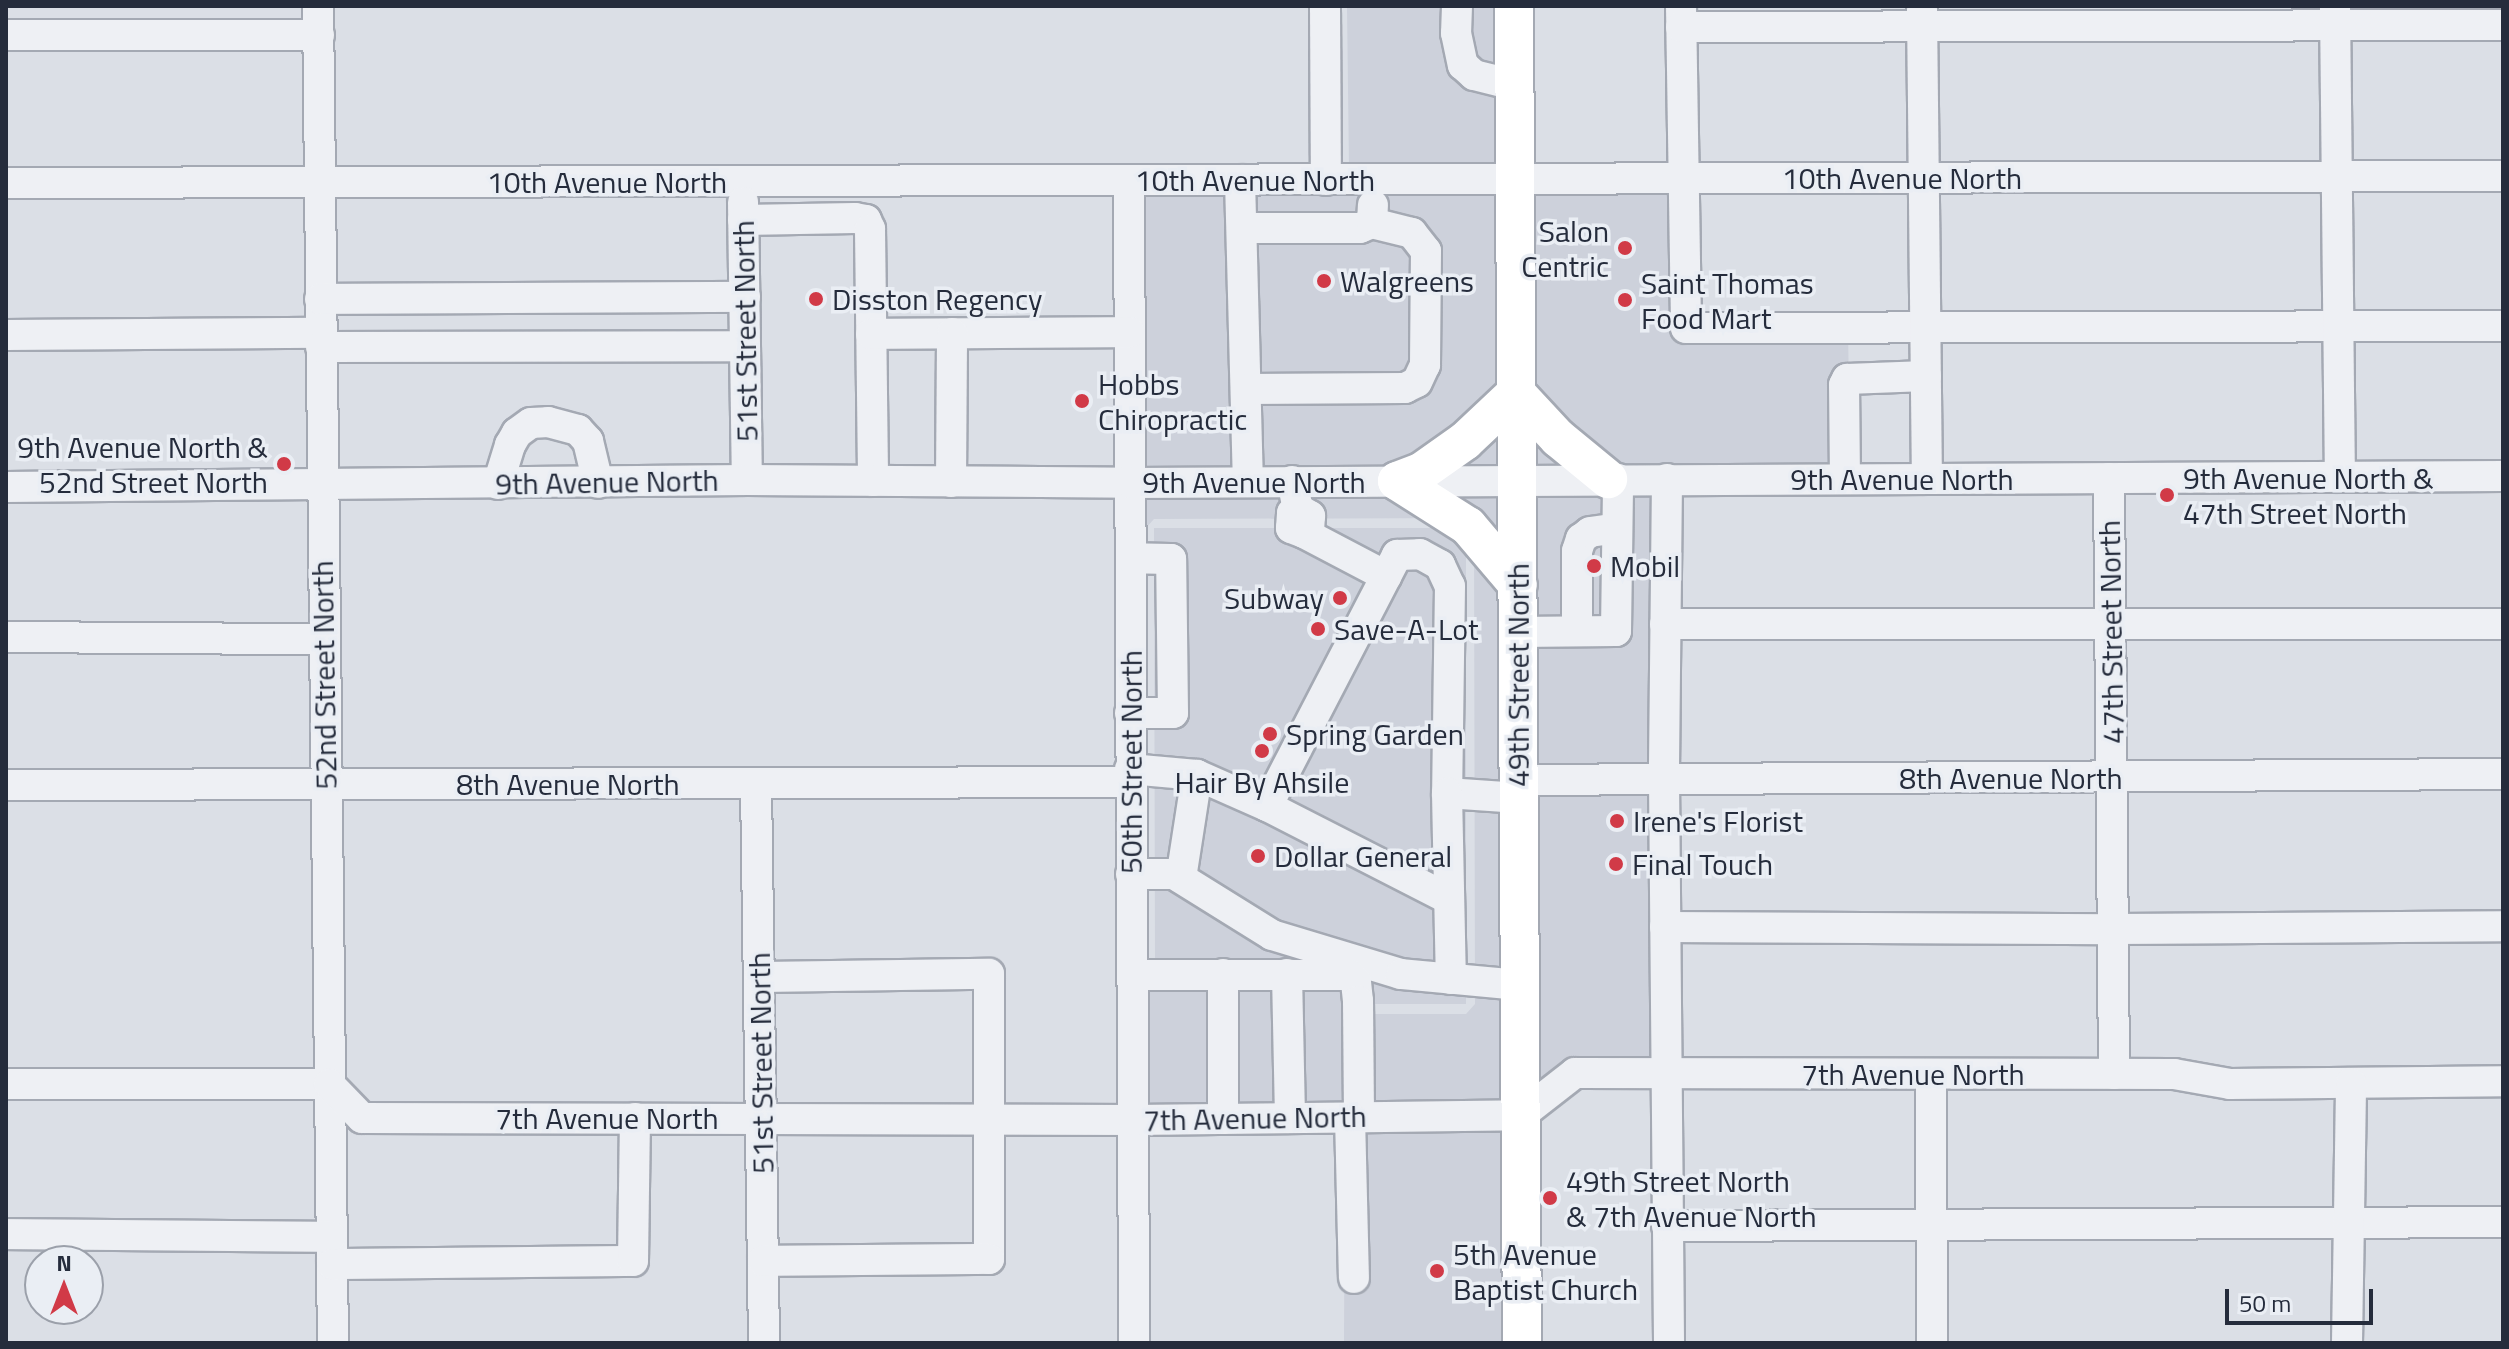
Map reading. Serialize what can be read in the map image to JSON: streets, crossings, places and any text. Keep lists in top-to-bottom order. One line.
{"streets":{"main road":["49th Street North"],"street":["10th Avenue North","51st Street North","9th Avenue North","47th Street North","52nd Street North","50th Street North","8th Avenue North","7th Avenue North"]},"crossings":[["10th Avenue North","51st Street North"],["10th Avenue North","52nd Street North"],["10th Avenue North","49th Street North"],["10th Avenue North","50th Street North"],["51st Street North","9th Avenue North"],["51st Street North","8th Avenue North"],["51st Street North","7th Avenue North"],["9th Avenue North","47th Street North"],["9th Avenue North","52nd Street North"],["9th Avenue North","49th Street North"],["9th Avenue North","50th Street North"],["47th Street North","8th Avenue North"],["47th Street North","7th Avenue North"],["52nd Street North","8th Avenue North"],["52nd Street North","7th Avenue North"],["49th Street North","8th Avenue North"],["49th Street North","7th Avenue North"],["50th Street North","8th Avenue North"],["50th Street North","7th Avenue North"]],"places":["Salon Centric","Walgreens","Disston Regency","Saint Thomas Food Mart","Hobbs Chiropractic","9th Avenue North & 52nd Street North","9th Avenue North & 47th Street North","Mobil","Subway","Save-A-Lot","Spring Garden","Hair By Ahsile","Irene's Florist","Dollar General","Final Touch","49th Street North & 7th Avenue North","5th Avenue Baptist Church"],"scale_bar":"50 m","north":"top"}
